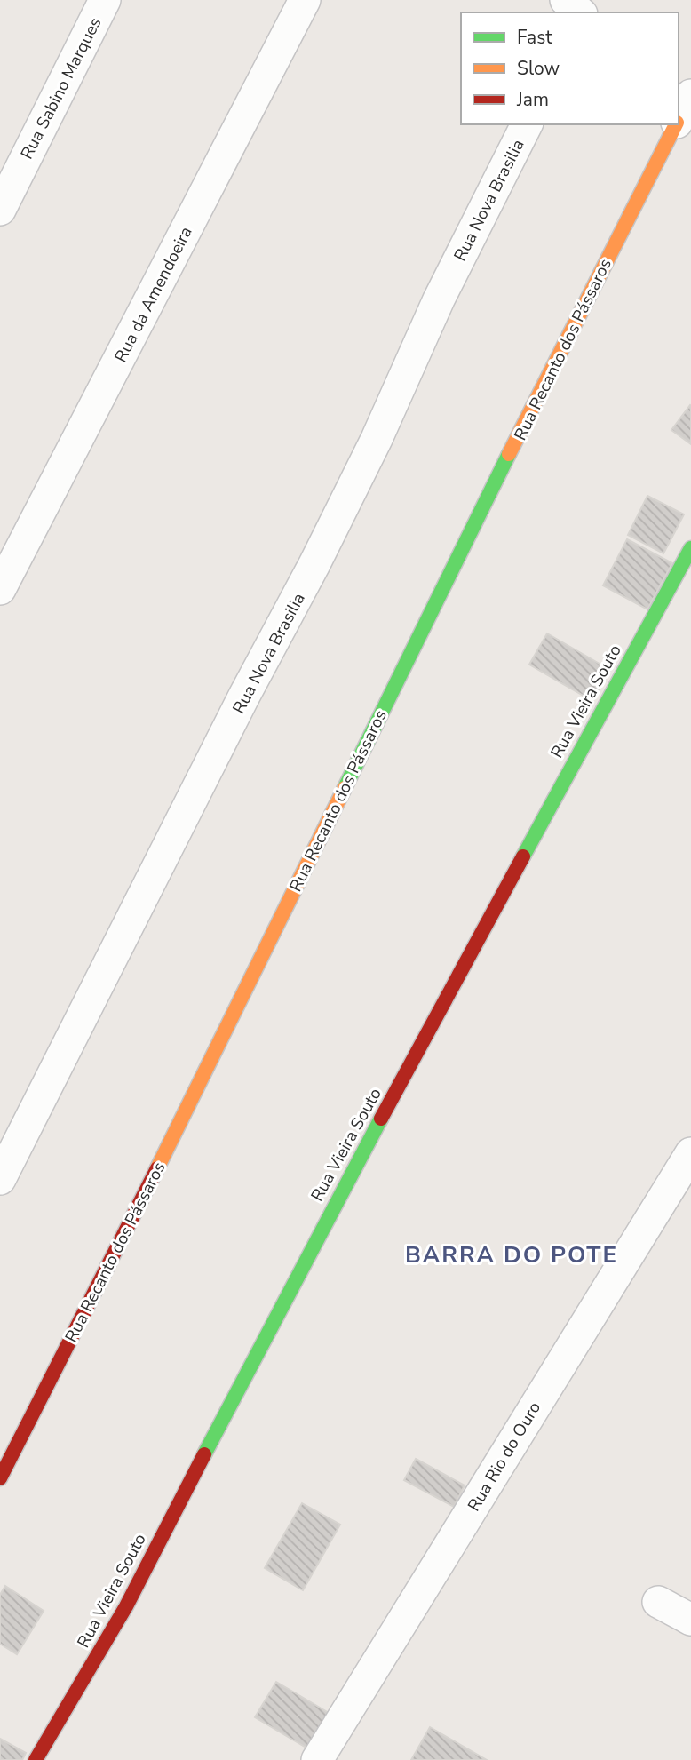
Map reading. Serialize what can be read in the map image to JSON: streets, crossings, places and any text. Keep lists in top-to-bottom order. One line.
{"streets":{"street":["Rua Sabino Marques","Rua Nova Brasilia","Rua da Amendoeira","Rua Recanto dos Pássaros","Rua Vieira Souto","Rua Rio do Ouro"]},"districts":["BARRA DO POTE"],"legend":["Fast","Slow","Jam"]}
